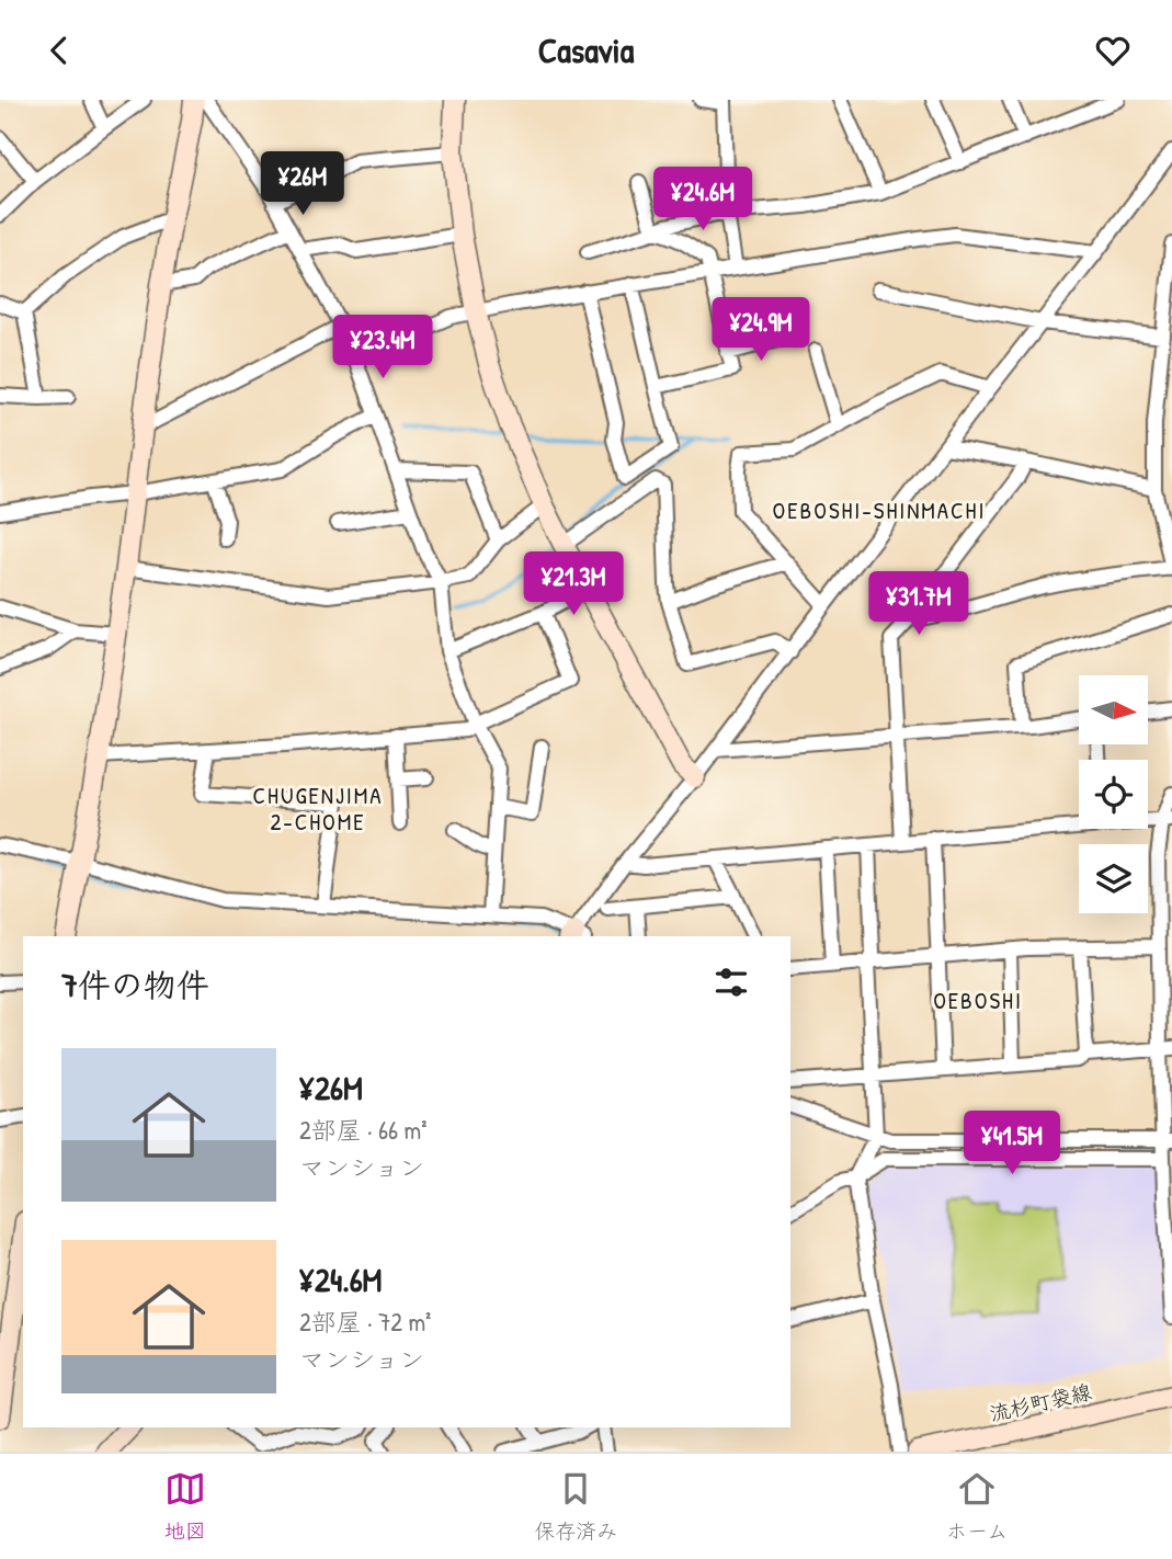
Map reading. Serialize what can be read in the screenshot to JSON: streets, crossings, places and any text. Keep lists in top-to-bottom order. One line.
{"streets":{"street":["流杉町袋線"]},"districts":["OEBOSHI-SHINMACHI","CHUGENJIMA 2-CHOME","OEBOSHI"],"north":"right","page":{"header":"Casavia","price":["¥26M","¥24.6M","¥24.9M","¥23.4M","¥21.3M","¥31.7M","¥41.5M"],"heading":"7件の物件","list":[{"name":"¥26M","note":"2部屋 · 66 m² · マンション"},{"name":"¥24.6M","note":"2部屋 · 72 m² · マンション"}],"tabs":["地図","保存済み","ホーム"]}}
